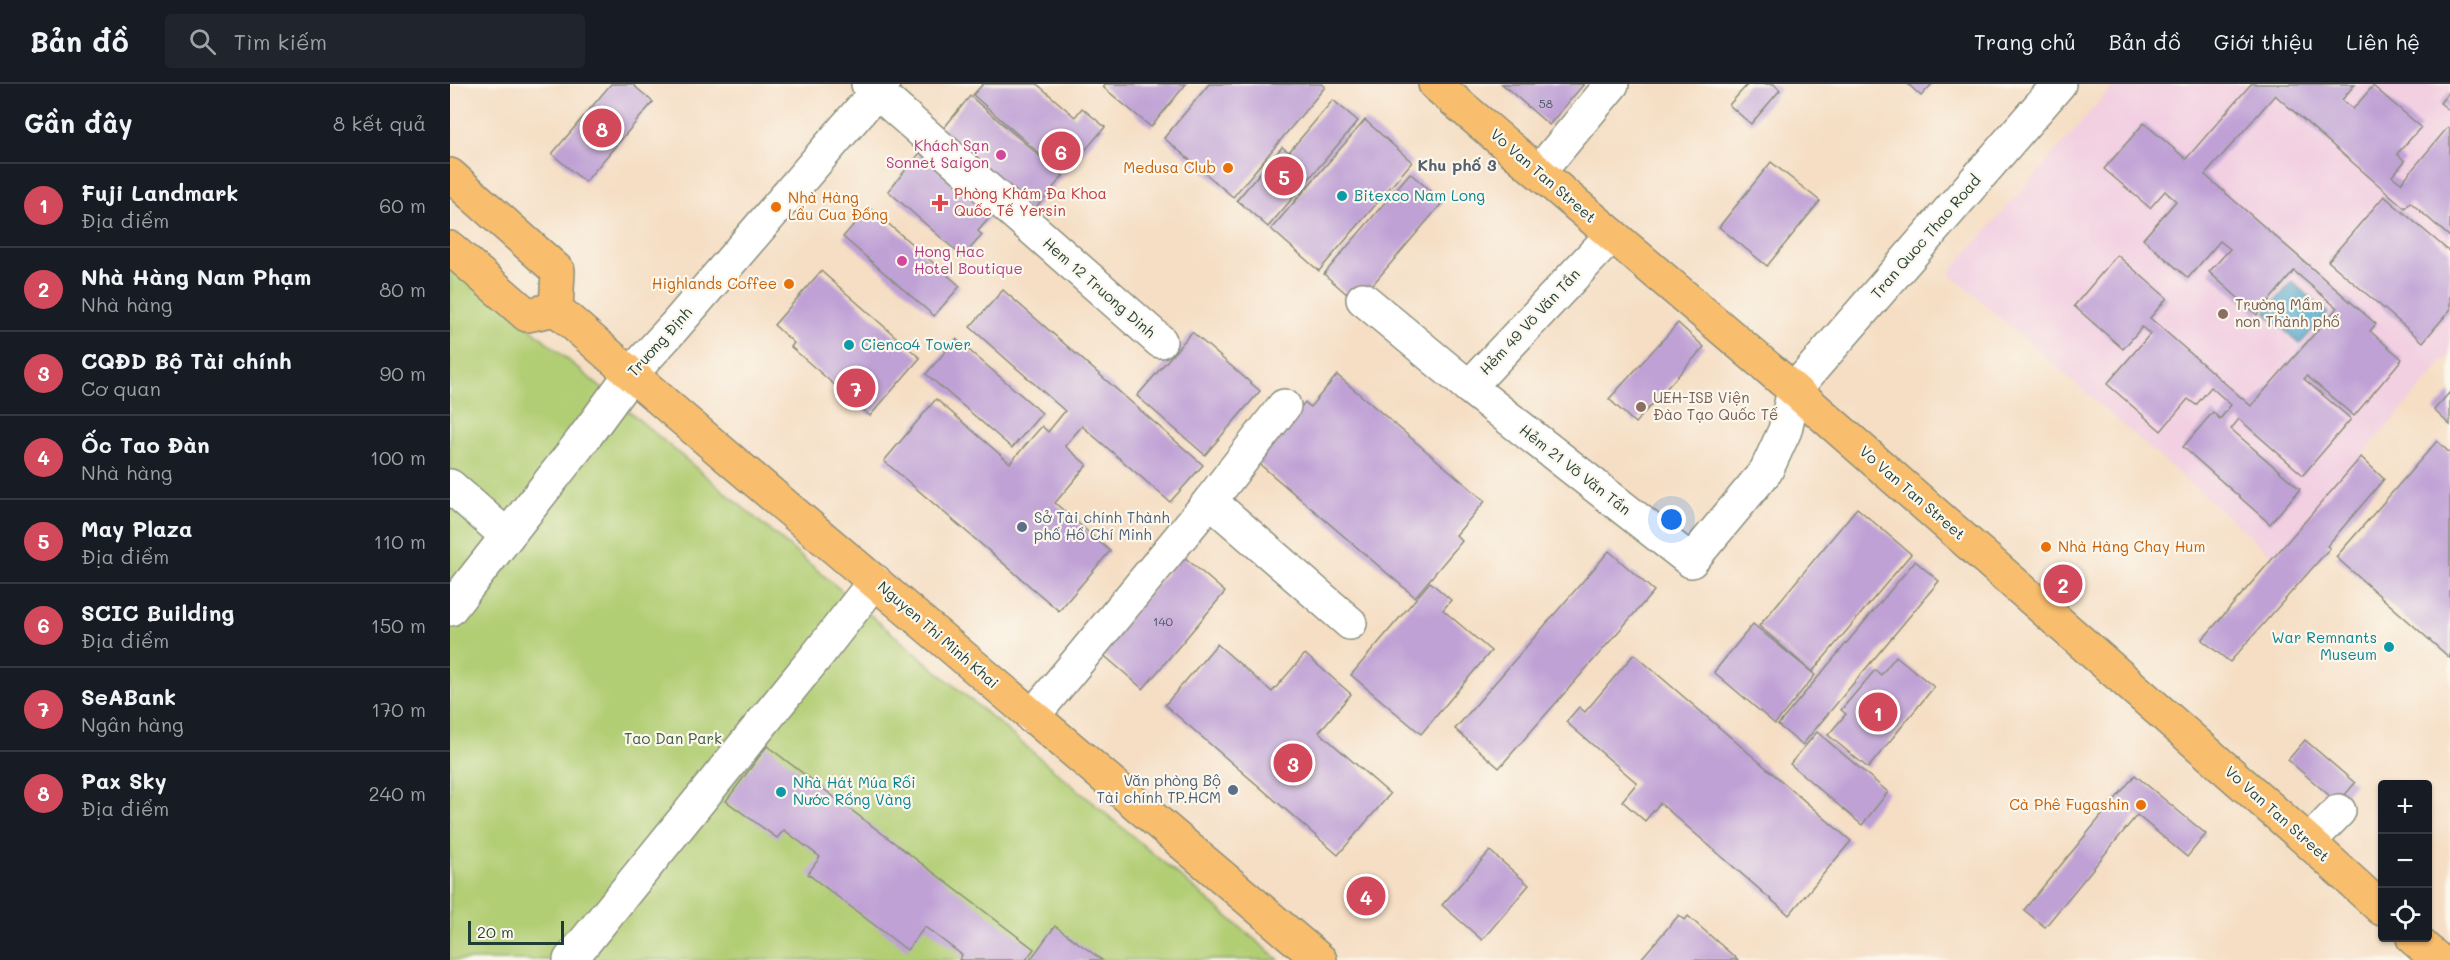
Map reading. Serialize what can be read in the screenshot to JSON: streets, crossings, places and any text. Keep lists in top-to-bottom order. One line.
{"streets":{"main road":["Vo Van Tan Street","Nguyen Thi Minh Khai"],"street":["Tran Quoc Thao Road","Hem 12 Truong Dinh","Hẻm 49 Võ Văn Tần","Trương Định","Hẻm 21 Võ Văn Tần"]},"crossings":[["Vo Van Tan Street","Tran Quoc Thao Road"],["Vo Van Tan Street","Hẻm 49 Võ Văn Tần"],["Vo Van Tan Street","Hẻm 21 Võ Văn Tần"],["Tran Quoc Thao Road","Hẻm 21 Võ Văn Tần"],["Hem 12 Truong Dinh","Trương Định"],["Hẻm 49 Võ Văn Tần","Hẻm 21 Võ Văn Tần"],["Trương Định","Nguyen Thi Minh Khai"]],"districts":["Khu phố 3"],"parks":["Tao Dan Park"],"places":{"other":["Khách Sạn Sonnet Saigon","Medusa Club","Bitexco Nam Long","Nhà Hàng Lẩu Cua Đồng","Hong Hac Hotel Boutique","Highlands Coffee","Trường Mầm non Thành phố","Cienco4 Tower","UEH-ISB Viện Đào Tạo Quốc Tế","Sở Tài chính Thành phố Hồ Chí Minh","Nhà Hàng Chay Hum","War Remnants Museum","Văn phòng Bộ Tài chính TP.HCM","Nhà Hát Múa Rối Nước Rồng Vàng","Cà Phê Fugashin"],"health":["Phòng Khám Đa Khoa Quốc Tế Yersin"]},"house_numbers":["58","140"],"scale_bar":"20 m","page":{"header":"Bản đồ","search":"Tìm kiếm","nav":["Trang chủ","Bản đồ","Giới thiệu","Liên hệ"],"heading":["Gần đây","8 kết quả"],"pins":["8","6","5","7","2","1","3","4"],"list":[{"mark":"1","name":"Fuji Landmark","note":"Địa điểm","value":"60 m"},{"mark":"2","name":"Nhà Hàng Nam Phạm","note":"Nhà hàng","value":"80 m"},{"mark":"3","name":"CQĐD Bộ Tài chính","note":"Cơ quan","value":"90 m"},{"mark":"4","name":"Ốc Tao Đàn","note":"Nhà hàng","value":"100 m"},{"mark":"5","name":"May Plaza","note":"Địa điểm","value":"110 m"},{"mark":"6","name":"SCIC Building","note":"Địa điểm","value":"150 m"},{"mark":"7","name":"SeABank","note":"Ngân hàng","value":"170 m"},{"mark":"8","name":"Pax Sky","note":"Địa điểm","value":"240 m"}],"map_buttons":["+","−"],"scale":"20 m"}}
